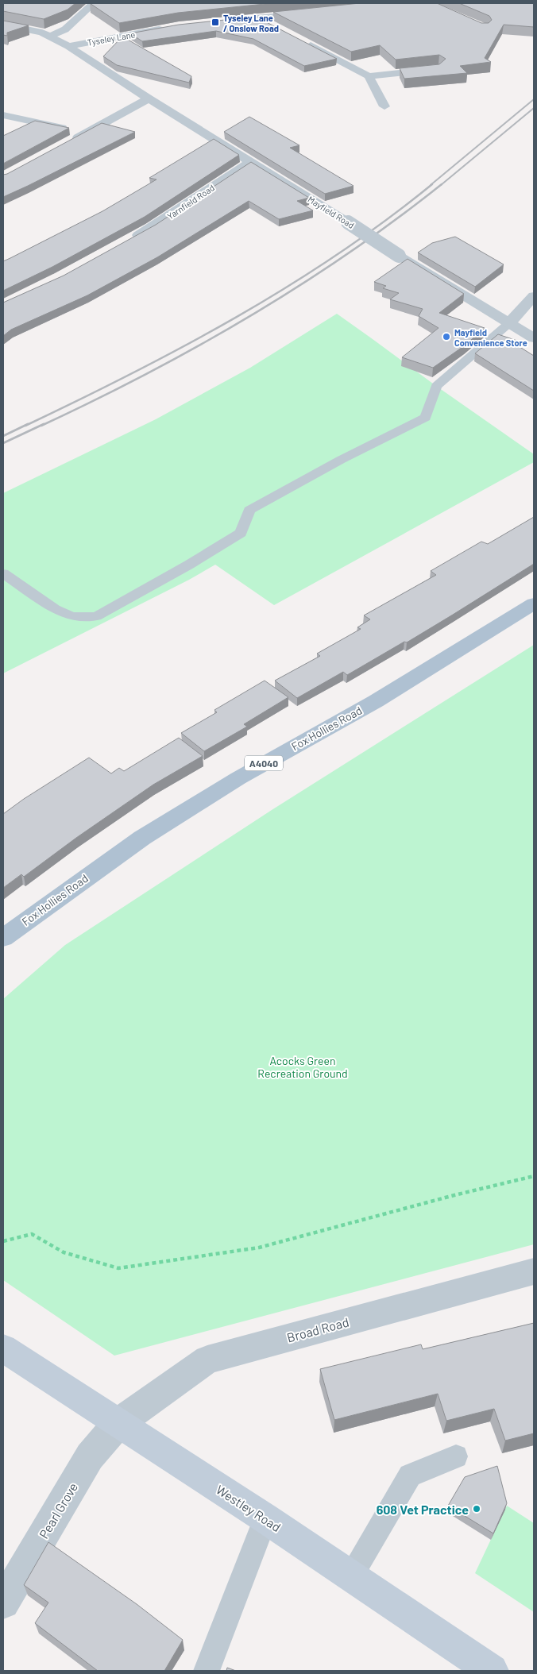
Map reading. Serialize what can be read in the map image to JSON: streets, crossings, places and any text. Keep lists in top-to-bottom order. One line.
{"streets":{"main road":["Fox Hollies Road","A4040","Westley Road"],"street":["Tyseley Lane","Yarnfield Road","Mayfield Road","Broad Road","Pearl Grove"]},"crossings":[["Tyseley Lane","Mayfield Road"],["Yarnfield Road","Mayfield Road"],["Broad Road","Westley Road"],["Broad Road","Pearl Grove"],["Westley Road","Pearl Grove"]],"parks":["Acocks Green Recreation Ground"],"places":{"transit":["Tyseley Lane / Onslow Road"],"other":["Mayfield Convenience Store","608 Vet Practice"]}}
